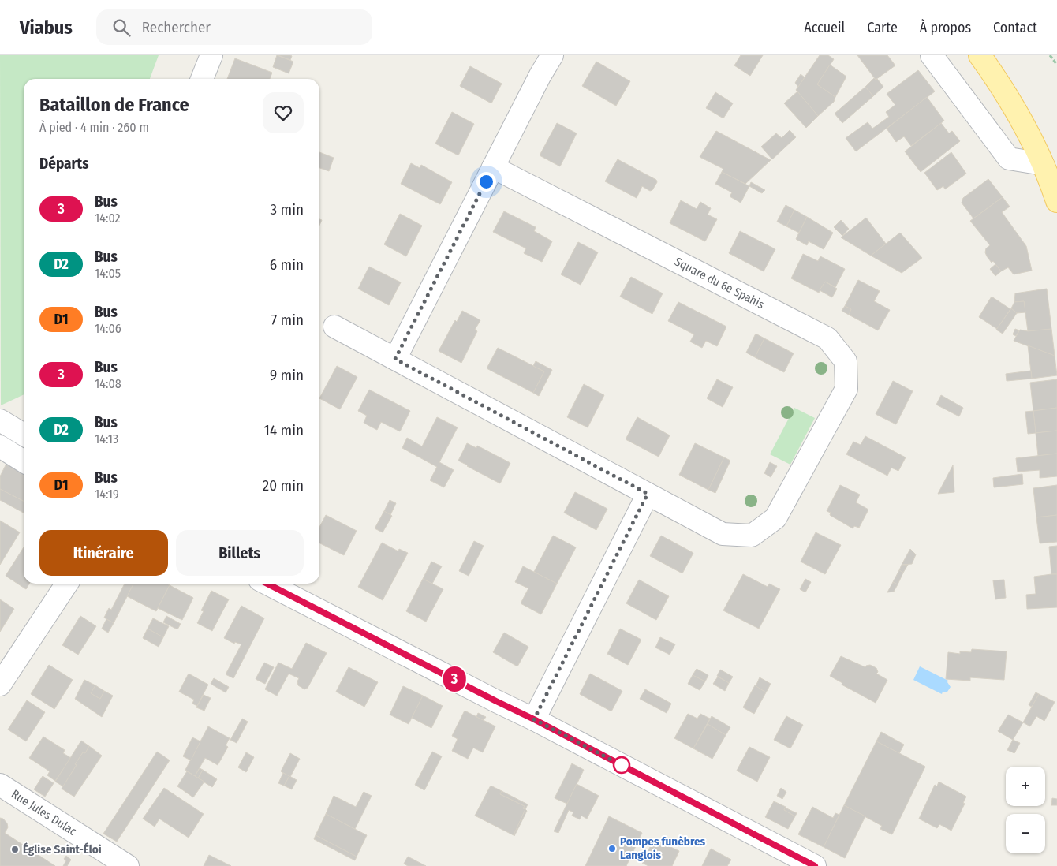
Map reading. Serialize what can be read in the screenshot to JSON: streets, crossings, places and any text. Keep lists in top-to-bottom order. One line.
{"streets":{"street":["Square du 6e Spahis","Rue Jules Dulac"]},"places":["Pompes funèbres Langlois","Église Saint-Éloi"],"lines":["bus line 3"],"page":{"header":"Viabus","search":"Rechercher","nav":["Accueil","Carte","À propos","Contact"],"on_map":"3","heading":[["Bataillon de France","À pied · 4 min · 260 m"],"Départs"],"list":[{"mark":"3","name":"Bus","note":"14:02","value":"3 min"},{"mark":"D2","name":"Bus","note":"14:05","value":"6 min"},{"mark":"D1","name":"Bus","note":"14:06","value":"7 min"},{"mark":"3","name":"Bus","note":"14:08","value":"9 min"},{"mark":"D2","name":"Bus","note":"14:13","value":"14 min"},{"mark":"D1","name":"Bus","note":"14:19","value":"20 min"}],"buttons":["Itinéraire","Billets"],"map_buttons":["+","−"]}}
